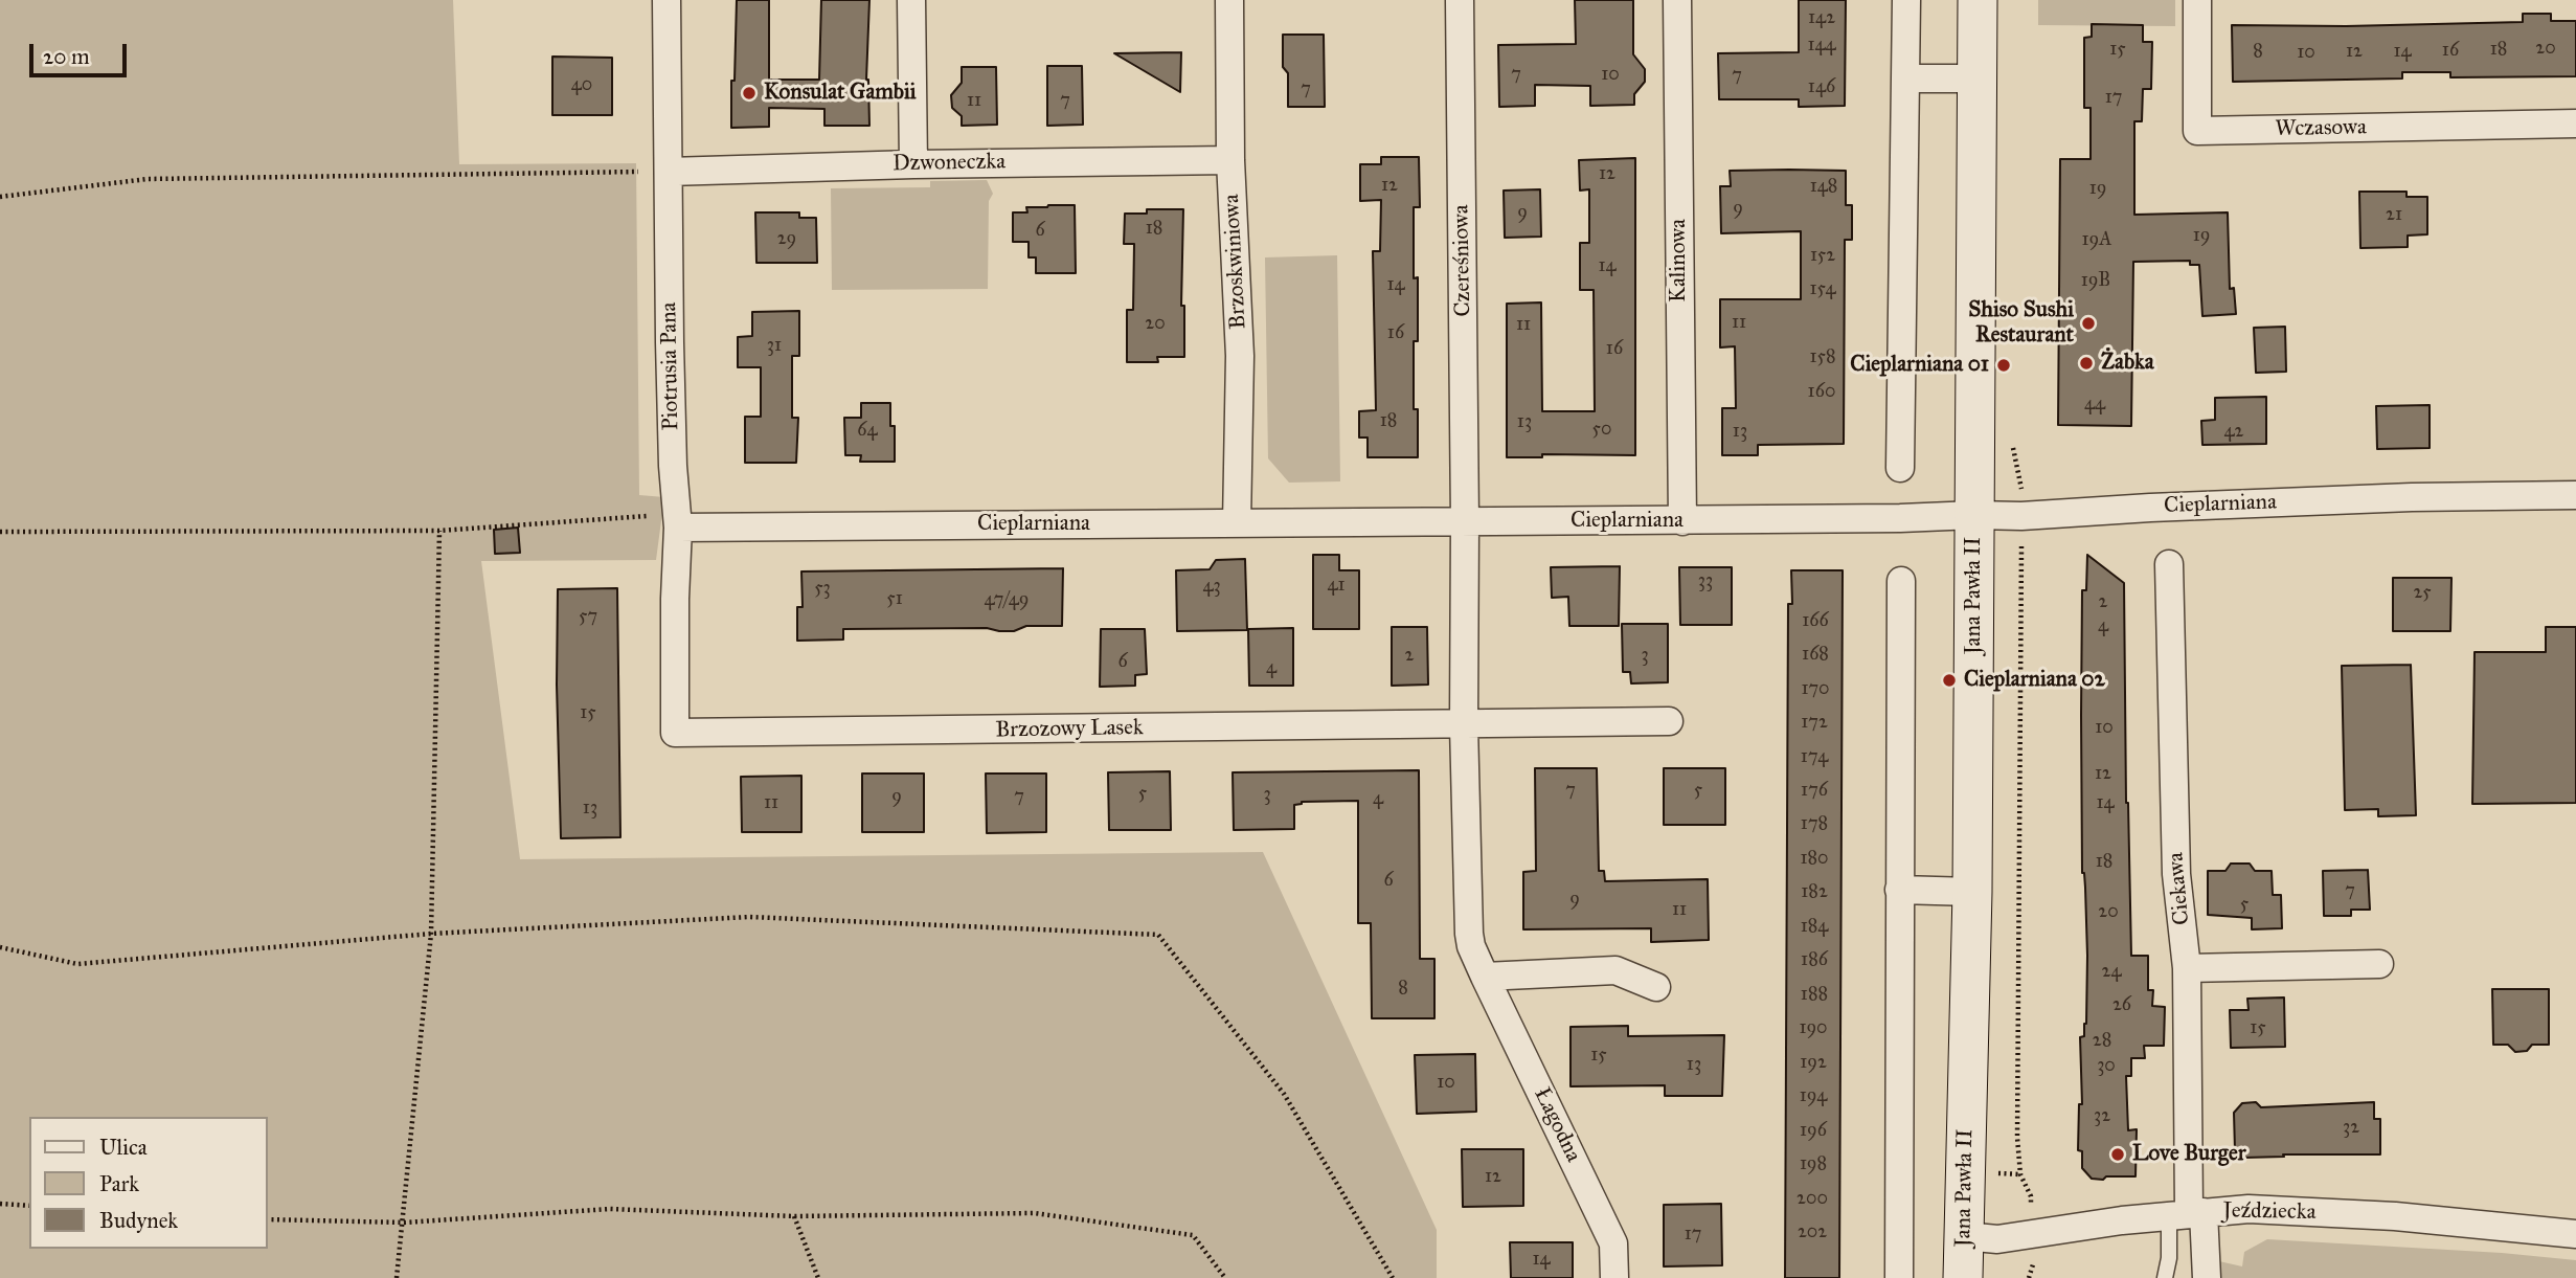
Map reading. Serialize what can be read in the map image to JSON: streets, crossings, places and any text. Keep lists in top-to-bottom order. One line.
{"streets":{"street":["Wczasowa","Dzwoneczka","Czereśniowa","Kalinowa","Brzoskwiniowa","Piotrusia Pana","Cieplarniana","Jana Pawła II","Brzozowy Lasek","Ciekawa","Łagodna","Jeździecka"]},"crossings":[["Dzwoneczka","Brzoskwiniowa"],["Dzwoneczka","Piotrusia Pana"],["Czereśniowa","Cieplarniana"],["Czereśniowa","Łagodna"],["Kalinowa","Cieplarniana"],["Brzoskwiniowa","Cieplarniana"],["Piotrusia Pana","Cieplarniana"],["Piotrusia Pana","Brzozowy Lasek"],["Cieplarniana","Jana Pawła II"],["Cieplarniana","Łagodna"],["Jana Pawła II","Jeździecka"],["Brzozowy Lasek","Łagodna"],["Ciekawa","Jeździecka"]],"places":["Konsulat Gambii","Shiso Sushi Restaurant","Żabka","Cieplarniana 01","Cieplarniana 02","Love Burger"],"house_numbers":["142","144","20","15","18","16","8","12","14","10","7","10","7","40","146","7","17","11","7","12","12","148","19","9","9","21","18","6","19","29","19A","152","14","19B","14","154","11","20","11","16","31","16","158","160","44","18","13","50","64","13","42","33","41","43","53","25","51","47/49","2","57","166","4","168","2","3","6","4","170","15","172","10","174","12","7","5","176","5","3","9","7","4","11","14","13","178","180","18","6","7","182","9","5","11","20","184","186","24","8","188","26","190","15","28","15","192","13","30","10","194","32","32","196","198","12","200","202","17","14"],"legend":["Ulica","Park","Budynek"],"scale_bar":"20 m"}
